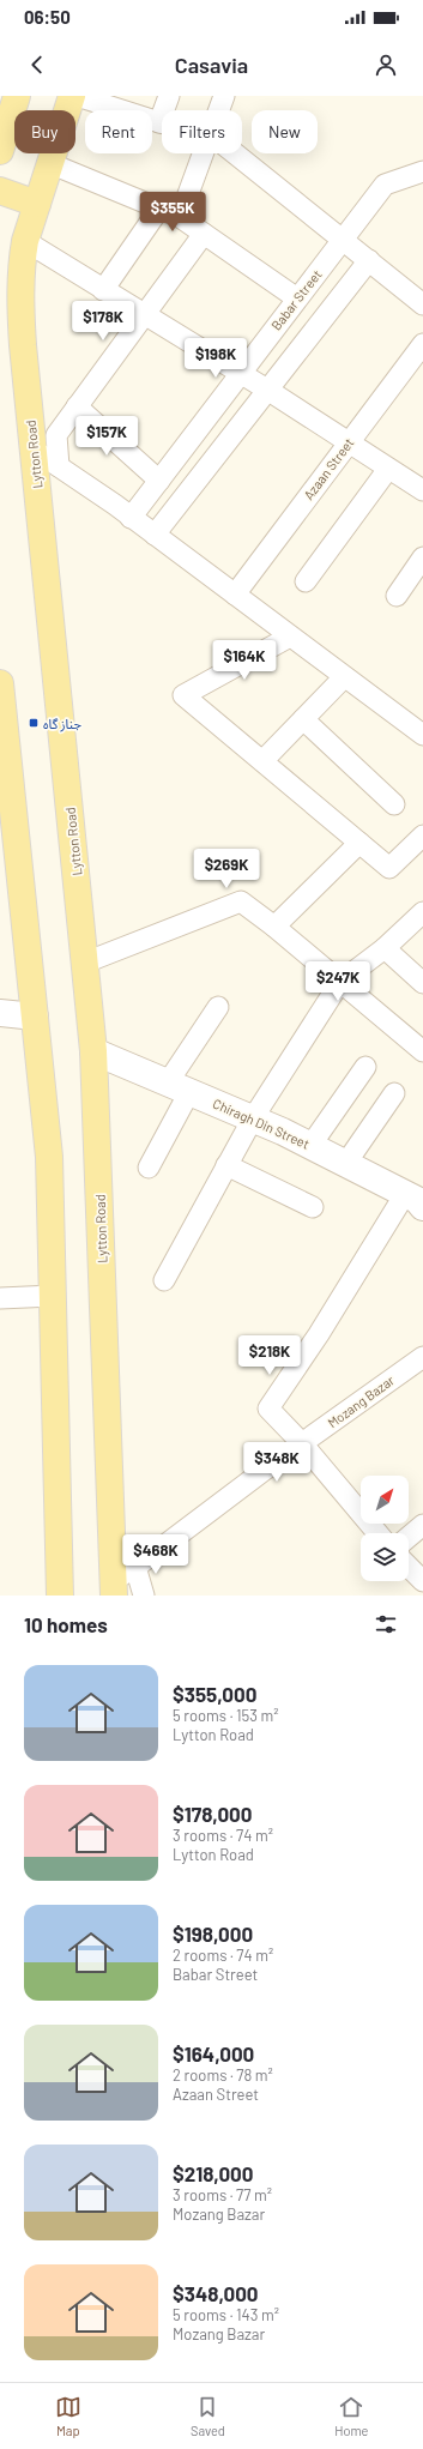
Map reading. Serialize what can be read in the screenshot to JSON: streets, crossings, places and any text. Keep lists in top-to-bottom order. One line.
{"streets":{"main road":["Lytton Road"],"street":["Babar Street","Azaan Street","Chiragh Din Street","Mozang Bazar"]},"crossings":[["Lytton Road","Chiragh Din Street"],["Lytton Road","Mozang Bazar"]],"places":{"transit":["جناز گاہ"]},"north":"top right","page":{"status":"06:50","header":"Casavia","chip":["Buy","Rent","Filters","New"],"price":["$355K","$178K","$198K","$157K","$164K","$269K","$247K","$218K","$348K","$468K"],"heading":"10 homes","list":[{"name":"$355,000","note":"5 rooms · 153 m² · Lytton Road"},{"name":"$178,000","note":"3 rooms · 74 m² · Lytton Road"},{"name":"$198,000","note":"2 rooms · 74 m² · Babar Street"},{"name":"$164,000","note":"2 rooms · 78 m² · Azaan Street"},{"name":"$218,000","note":"3 rooms · 77 m² · Mozang Bazar"},{"name":"$348,000","note":"5 rooms · 143 m² · Mozang Bazar"}],"tabs":["Map","Saved","Home"]}}
